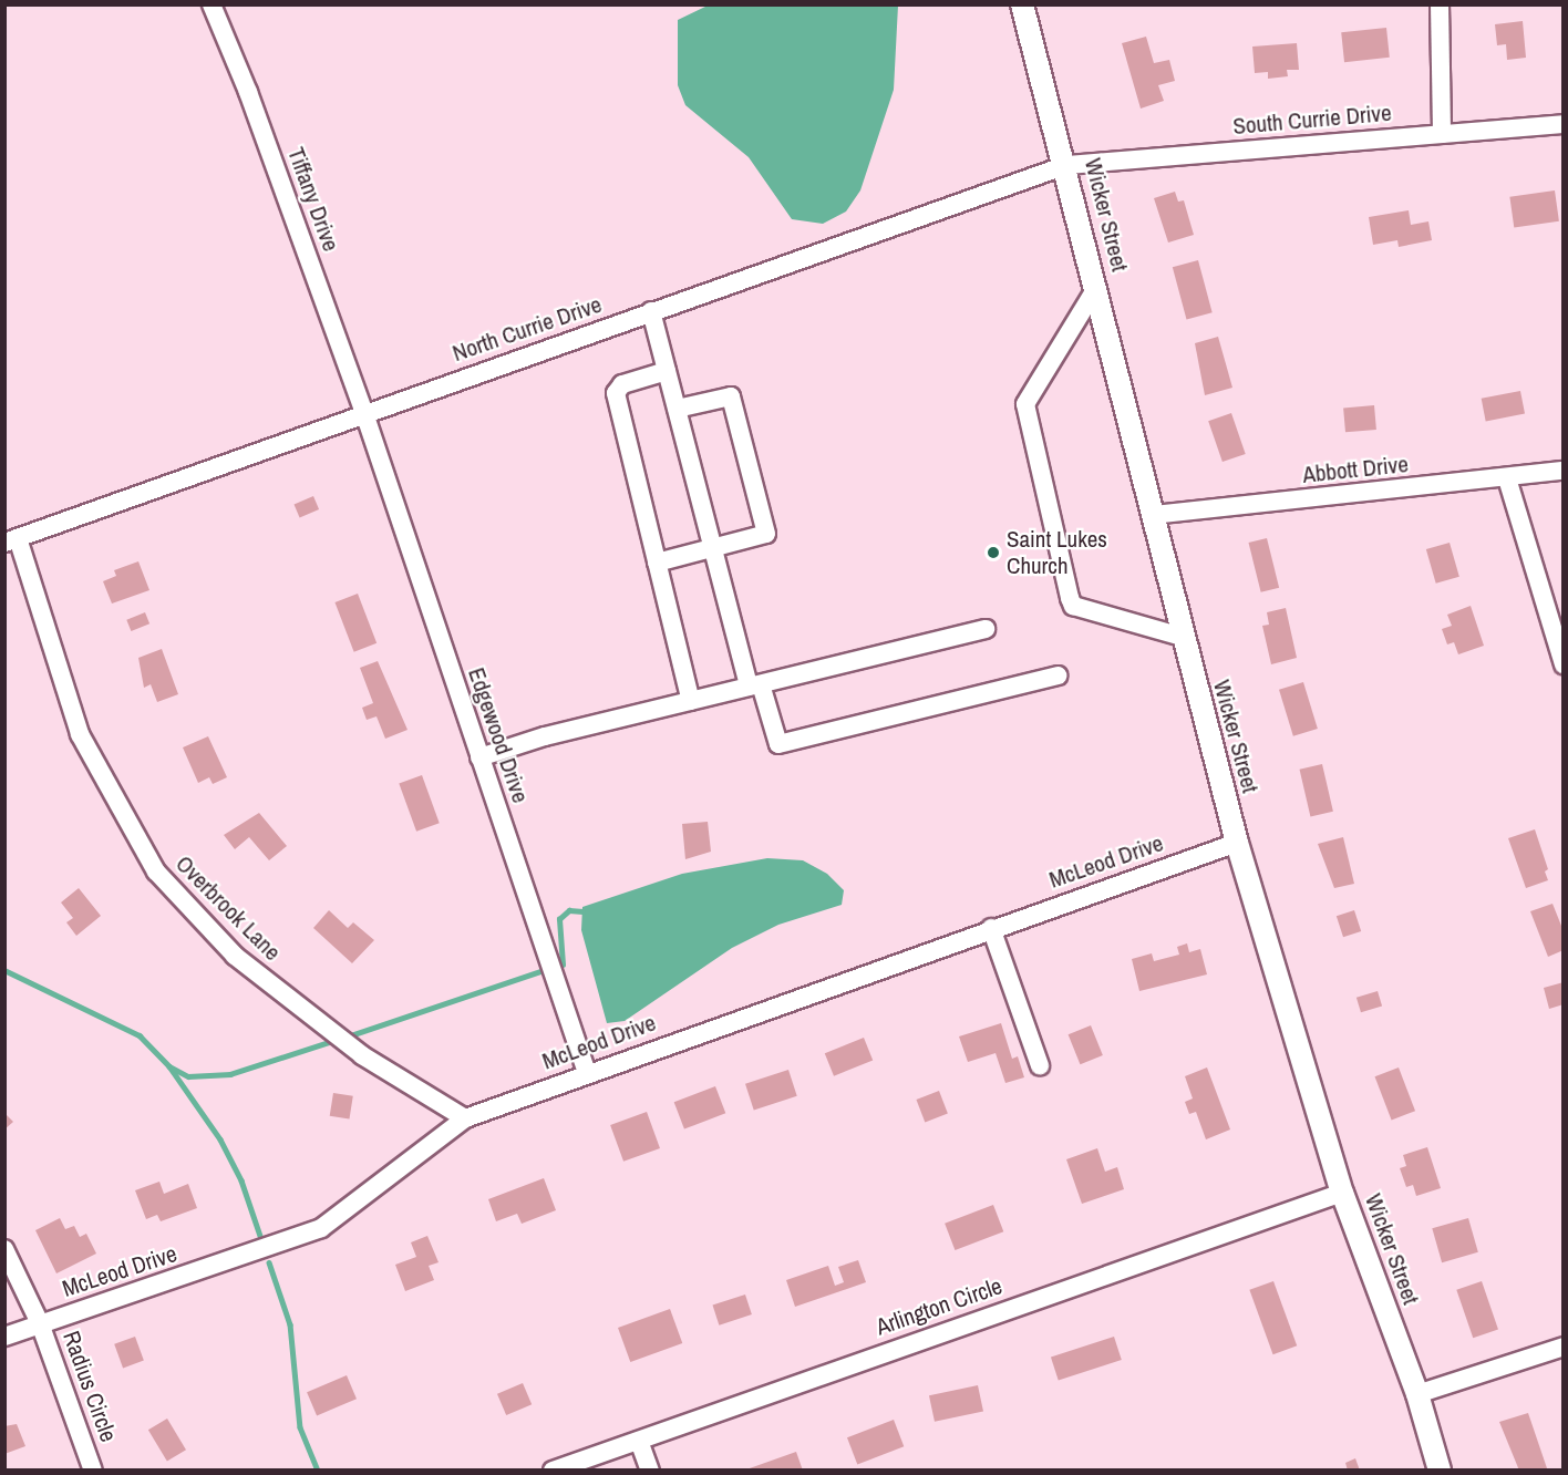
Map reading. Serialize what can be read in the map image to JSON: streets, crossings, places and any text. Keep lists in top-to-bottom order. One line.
{"streets":{"main road":["Wicker Street"],"street":["South Currie Drive","Tiffany Drive","North Currie Drive","Abbott Drive","Edgewood Drive","McLeod Drive","Overbrook Lane","Arlington Circle","Radius Circle"]},"crossings":[["South Currie Drive","Wicker Street"],["South Currie Drive","North Currie Drive"],["Tiffany Drive","North Currie Drive"],["Tiffany Drive","Edgewood Drive"],["Wicker Street","North Currie Drive"],["Wicker Street","Abbott Drive"],["Wicker Street","McLeod Drive"],["Wicker Street","Arlington Circle"],["North Currie Drive","Edgewood Drive"],["North Currie Drive","Overbrook Lane"],["Edgewood Drive","McLeod Drive"],["McLeod Drive","Overbrook Lane"],["McLeod Drive","Radius Circle"]],"places":["Saint Lukes Church"]}
